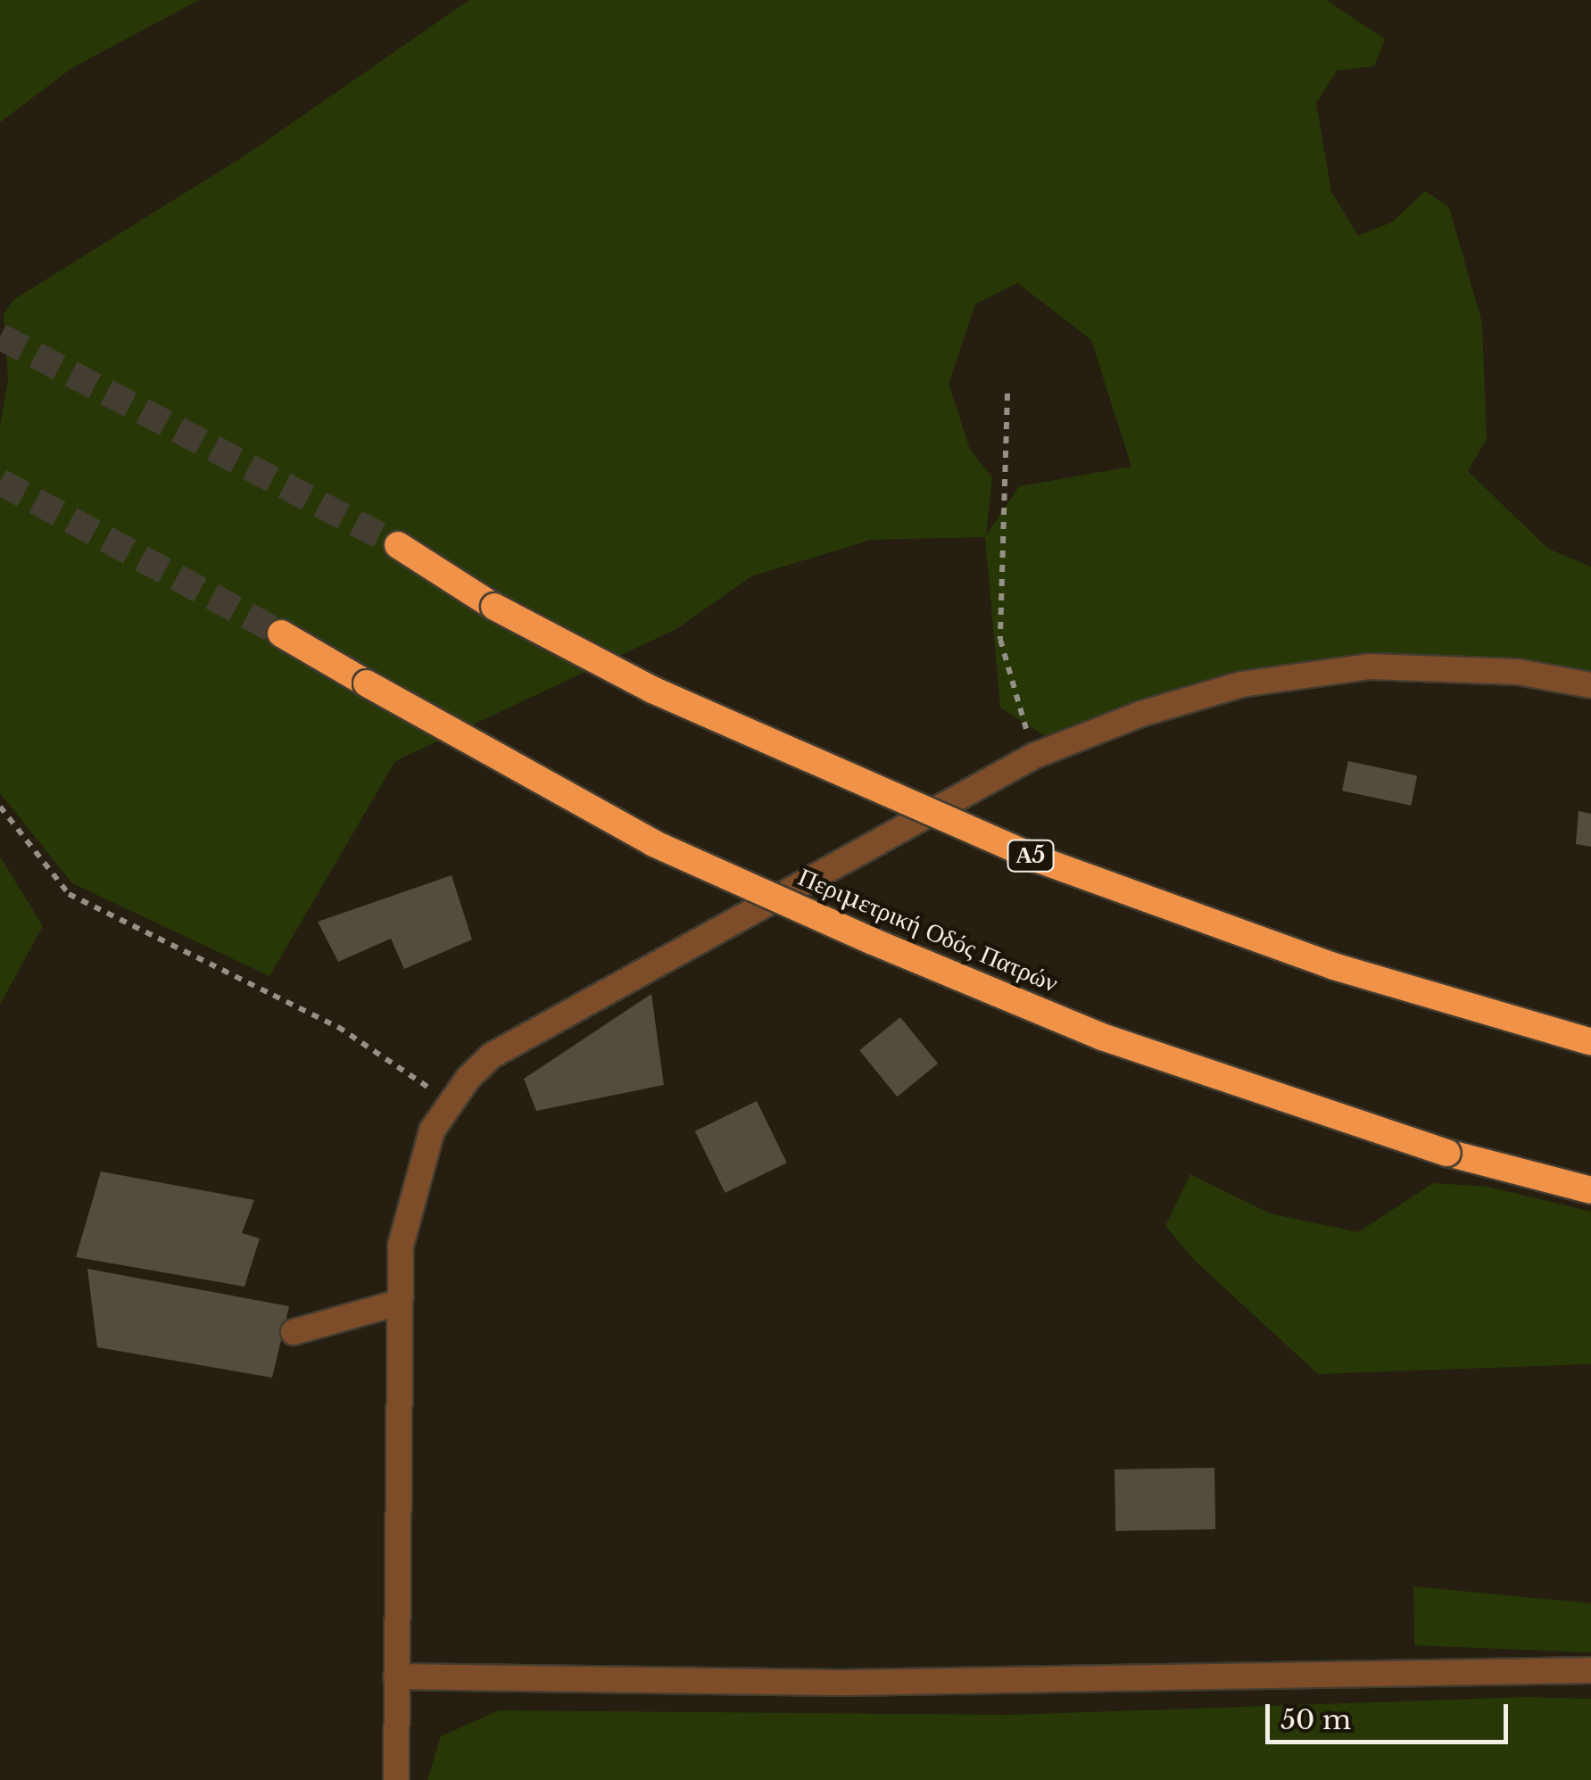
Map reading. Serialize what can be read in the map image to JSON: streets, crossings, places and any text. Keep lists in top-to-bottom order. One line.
{"streets":{"highway":["Α5","Περιμετρική Οδός Πατρών"]},"scale_bar":"50 m"}
